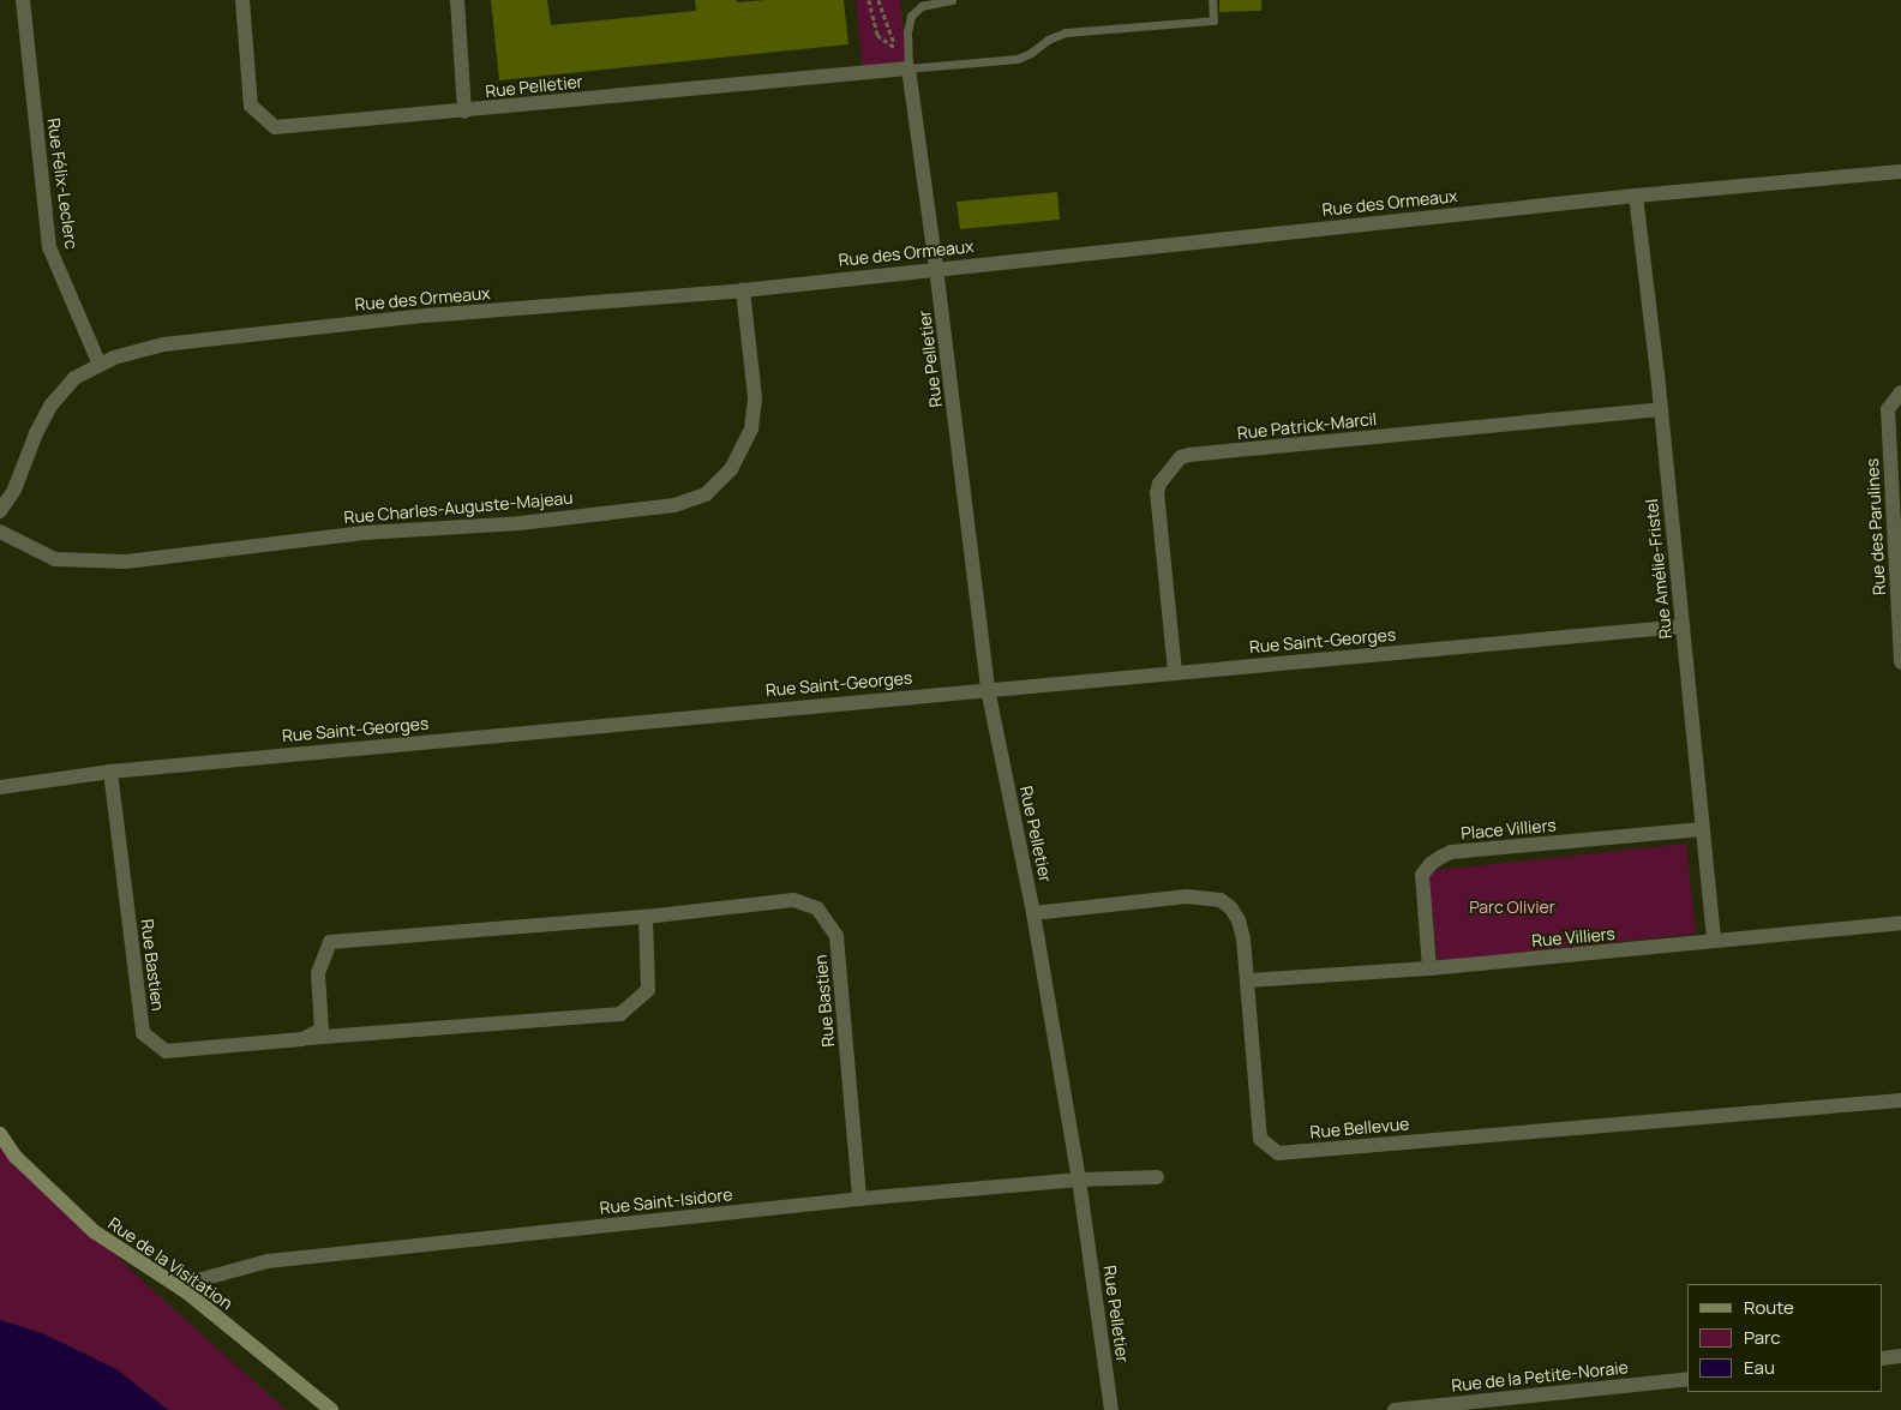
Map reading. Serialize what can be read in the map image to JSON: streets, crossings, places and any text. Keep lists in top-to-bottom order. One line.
{"streets":{"main road":["Rue de la Visitation"],"street":["Rue Pelletier","Rue Félix-Leclerc","Rue des Ormeaux","Rue Patrick-Marcil","Rue Charles-Auguste-Majeau","Rue des Parulines","Rue Amélie-Fristel","Rue Saint-Georges","Place Villiers","Rue Villiers","Rue Bastien","Rue Bellevue","Rue Saint-Isidore","Rue de la Petite-Noraie"]},"crossings":[["Rue Pelletier","Rue des Ormeaux"],["Rue Pelletier","Rue Saint-Georges"],["Rue Pelletier","Rue Bellevue"],["Rue Pelletier","Rue Saint-Isidore"],["Rue Félix-Leclerc","Rue des Ormeaux"],["Rue des Ormeaux","Rue Charles-Auguste-Majeau"],["Rue des Ormeaux","Rue Amélie-Fristel"],["Rue Patrick-Marcil","Rue Amélie-Fristel"],["Rue Patrick-Marcil","Rue Saint-Georges"],["Rue Amélie-Fristel","Rue Saint-Georges"],["Rue Amélie-Fristel","Place Villiers"],["Rue Amélie-Fristel","Rue Villiers"],["Rue Saint-Georges","Rue Bastien"],["Place Villiers","Rue Villiers"],["Rue Villiers","Rue Bellevue"],["Rue Bastien","Rue Saint-Isidore"],["Rue Saint-Isidore","Rue de la Visitation"]],"parks":["Parc Olivier"],"legend":["Route","Parc","Eau"]}
